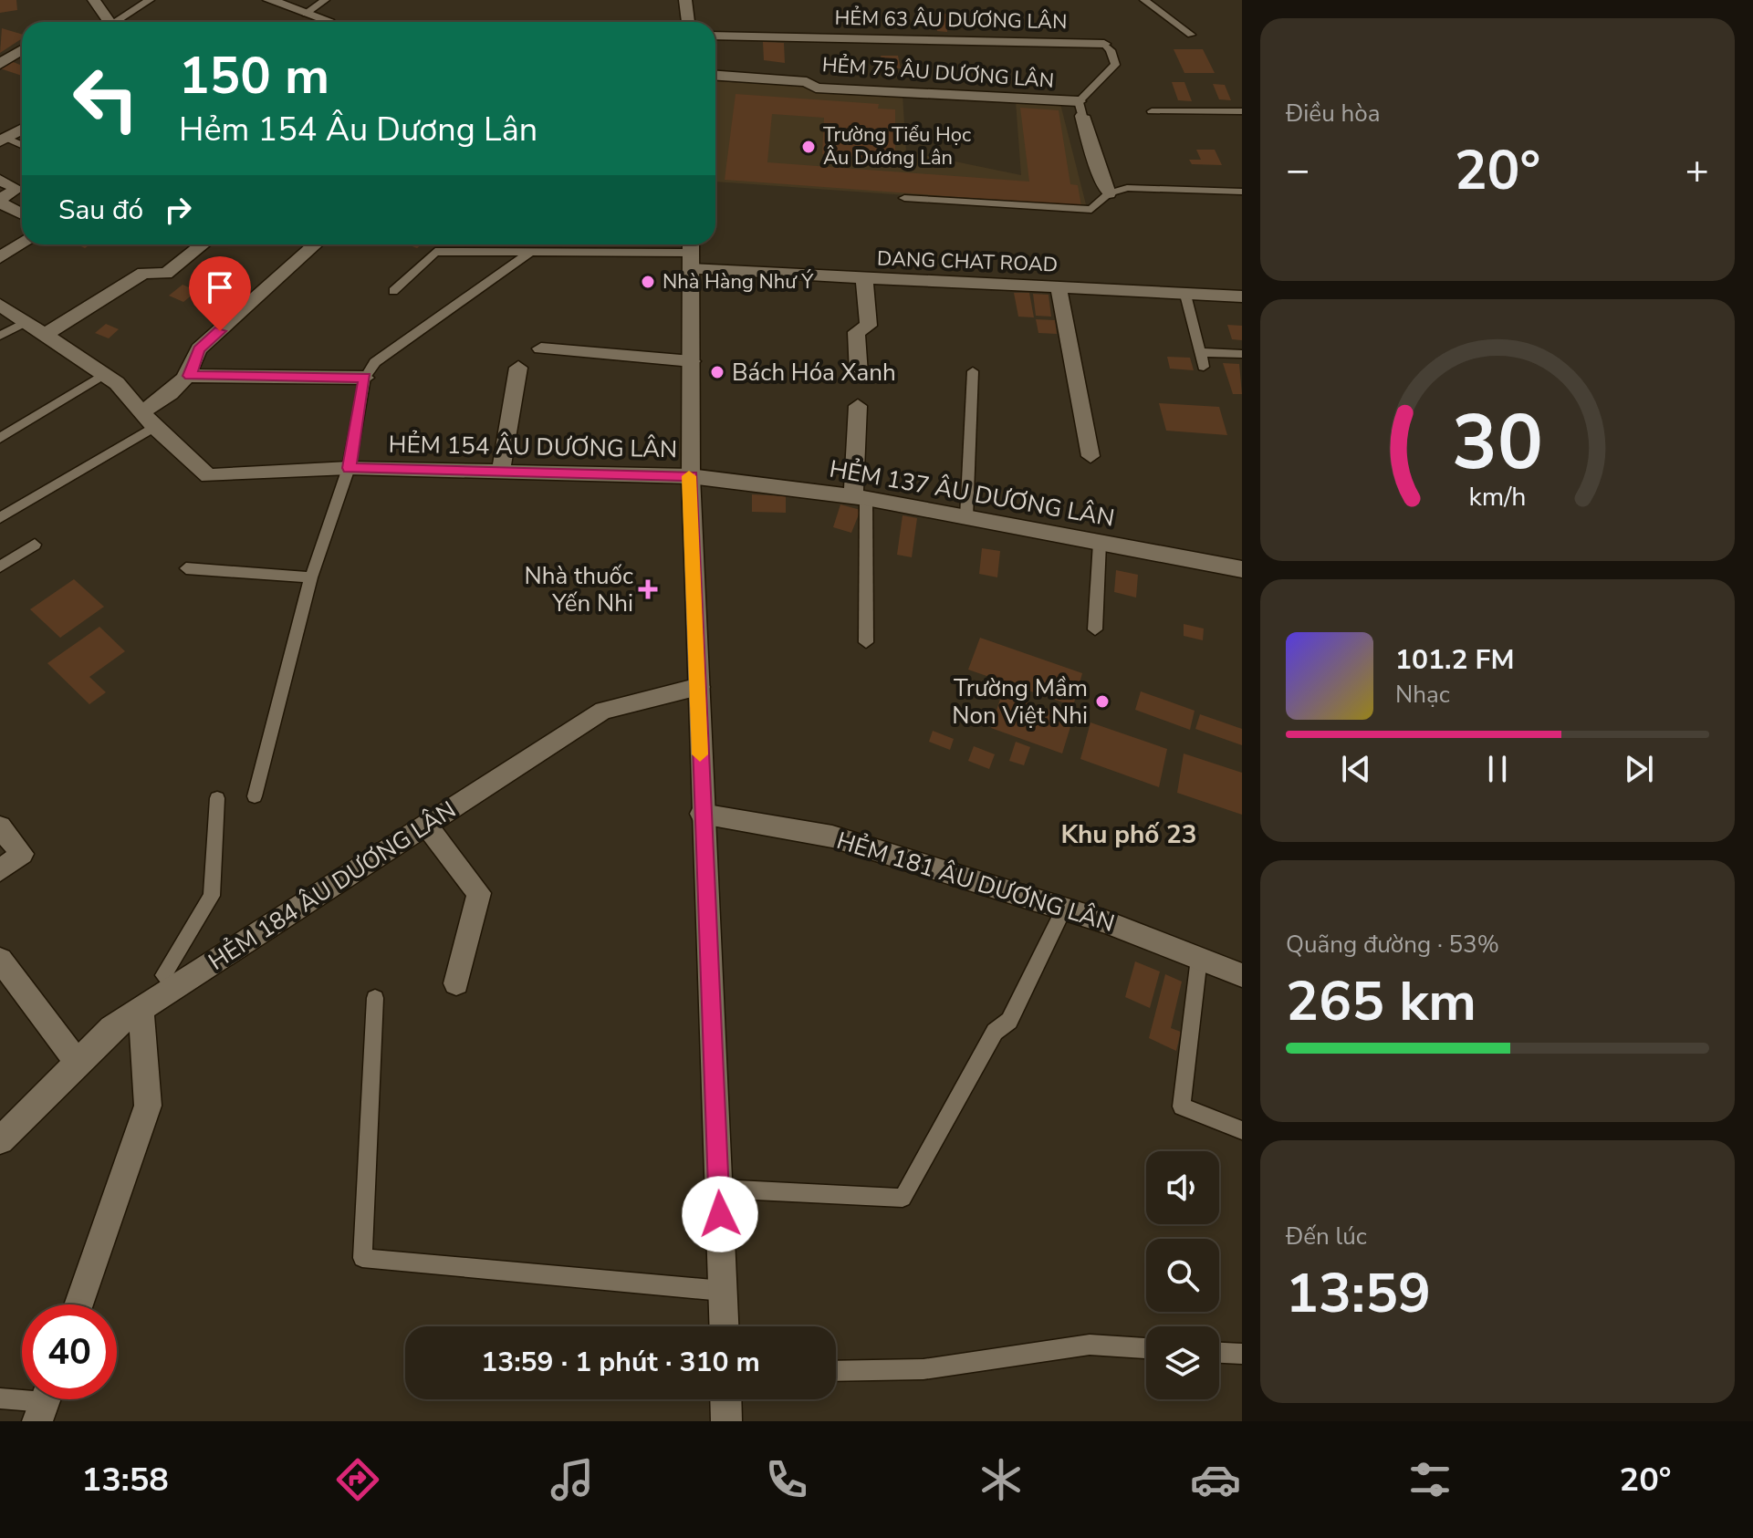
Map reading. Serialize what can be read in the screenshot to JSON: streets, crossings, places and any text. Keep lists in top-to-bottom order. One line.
{"streets":{"street":["HẺM 63 ÂU DƯƠNG LÂN","HẺM 75 ÂU DƯƠNG LÂN","DANG CHAT ROAD","HẺM 154 ÂU DƯƠNG LÂN","HẺM 137 ÂU DƯƠNG LÂN","HẺM 181 ÂU DƯƠNG LÂN","HẺM 184 ÂU DƯƠNG LÂN"]},"crossings":[["HẺM 154 ÂU DƯƠNG LÂN","HẺM 137 ÂU DƯƠNG LÂN"]],"districts":["Khu phố 23"],"places":{"other":["Trường Tiểu Học Âu Dương Lân","Nhà Hàng Như Ý","Bách Hóa Xanh","Trường Mầm Non Việt Nhi"],"health":["Nhà thuốc Yến Nhi"]},"page":{"tile":["Điều hòa",["Quãng đường · 53%","265 km"],["Đến lúc","13:59"]],"turn":["150 m","Hẻm 154 Âu Dương Lân"],"heat":["−","20°","+"],"then":"Sau đó","song":["101.2 FM","Nhạc"],"limit":"40","trip":"13:59 · 1 phút · 310 m","tabs":["13:58","20°"],"gauge":["30","km/h"]}}
